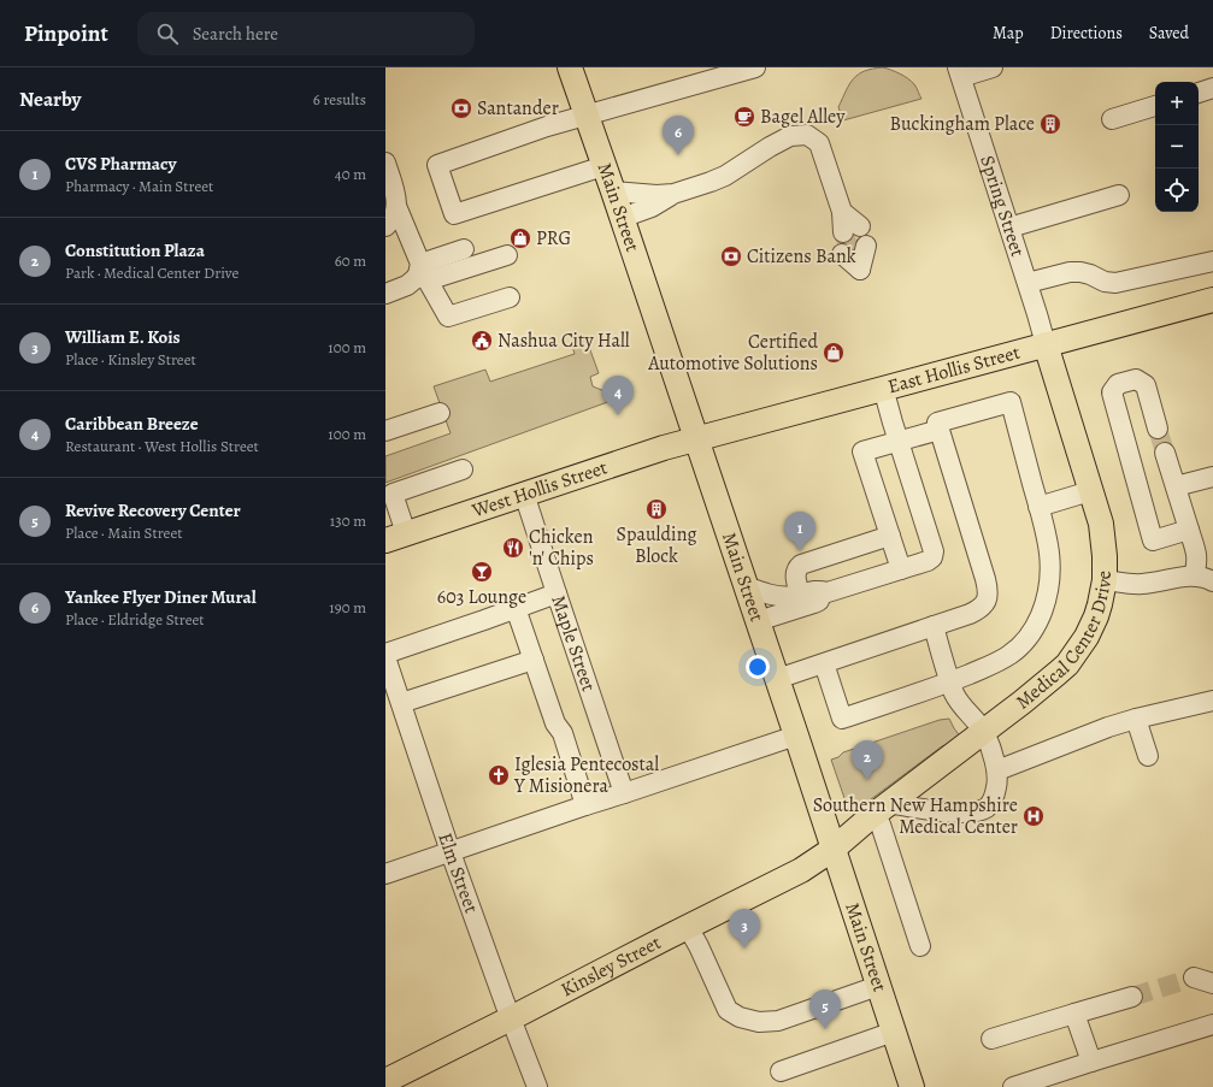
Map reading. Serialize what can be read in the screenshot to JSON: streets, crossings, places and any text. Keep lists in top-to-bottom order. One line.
{"streets":{"main road":["Main Street","East Hollis Street","West Hollis Street","Medical Center Drive","Kinsley Street"],"street":["Spring Street","Maple Street","Elm Street"]},"crossings":[["Spring Street","East Hollis Street"],["Spring Street","Medical Center Drive"],["Main Street","East Hollis Street"],["Main Street","West Hollis Street"],["Main Street","Medical Center Drive"],["Main Street","Kinsley Street"],["East Hollis Street","West Hollis Street"],["East Hollis Street","Medical Center Drive"],["West Hollis Street","Maple Street"],["Medical Center Drive","Kinsley Street"],["Elm Street","Kinsley Street"]],"places":{"bank":["Santander","Citizens Bank"],"cafe":["Bagel Alley"],"building":["Buckingham Place","Spaulding Block"],"shop":["PRG","Certified Automotive Solutions"],"public building":["Nashua City Hall"],"restaurant":["Chicken 'n' Chips"],"bar":["603 Lounge"],"church":["Iglesia Pentecostal Y Misionera"],"hospital":["Southern New Hampshire Medical Center"]},"page":{"header":"Pinpoint","search":"Search here","nav":["Map","Directions","Saved"],"heading":["Nearby","6 results"],"map_buttons":["+","−"],"pins":["6","4","1","2","3","5"],"list":[{"mark":"1","name":"CVS Pharmacy","note":"Pharmacy · Main Street","value":"40 m"},{"mark":"2","name":"Constitution Plaza","note":"Park · Medical Center Drive","value":"60 m"},{"mark":"3","name":"William E. Kois","note":"Place · Kinsley Street","value":"100 m"},{"mark":"4","name":"Caribbean Breeze","note":"Restaurant · West Hollis Street","value":"100 m"},{"mark":"5","name":"Revive Recovery Center","note":"Place · Main Street","value":"130 m"},{"mark":"6","name":"Yankee Flyer Diner Mural","note":"Place · Eldridge Street","value":"190 m"}]}}
